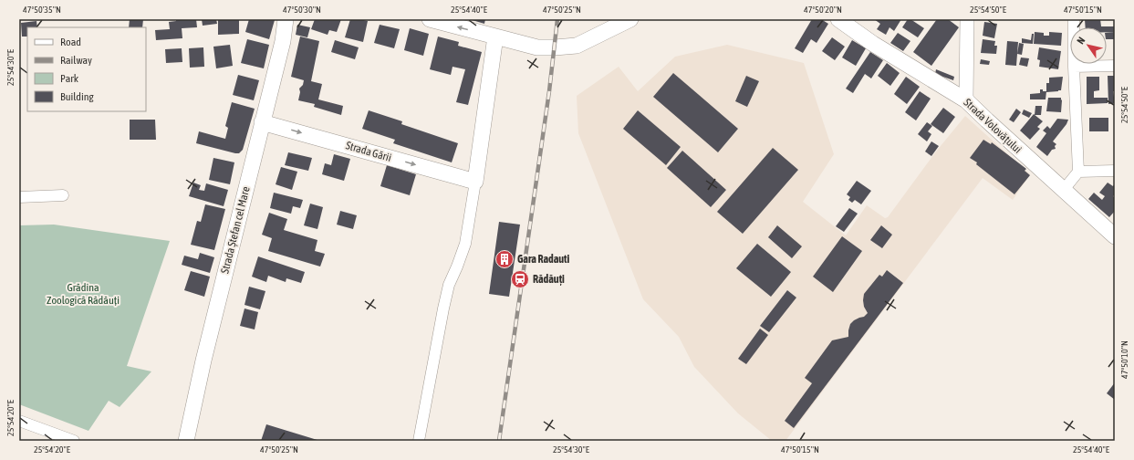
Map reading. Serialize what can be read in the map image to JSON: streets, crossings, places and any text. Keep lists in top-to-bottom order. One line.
{"streets":{"main road":["Strada Volovățului","Strada Gării","Strada Ștefan cel Mare"]},"crossings":[["Strada Gării","Strada Ștefan cel Mare"]],"one_way":["Strada Gării"],"parks":["Grădina Zoologică Rădăuți"],"places":{"building":["Gara Radauti"],"station":["Rădăuți"]},"legend":["Road","Railway","Park","Building"],"north":"top left","coordinates":["47°50'35\"N","47°50'30\"N","25°54'40\"E","47°50'25\"N","47°50'20\"N","25°54'50\"E","47°50'15\"N","25°54'30\"E","47°50'10\"N","25°54'20\"E"]}
